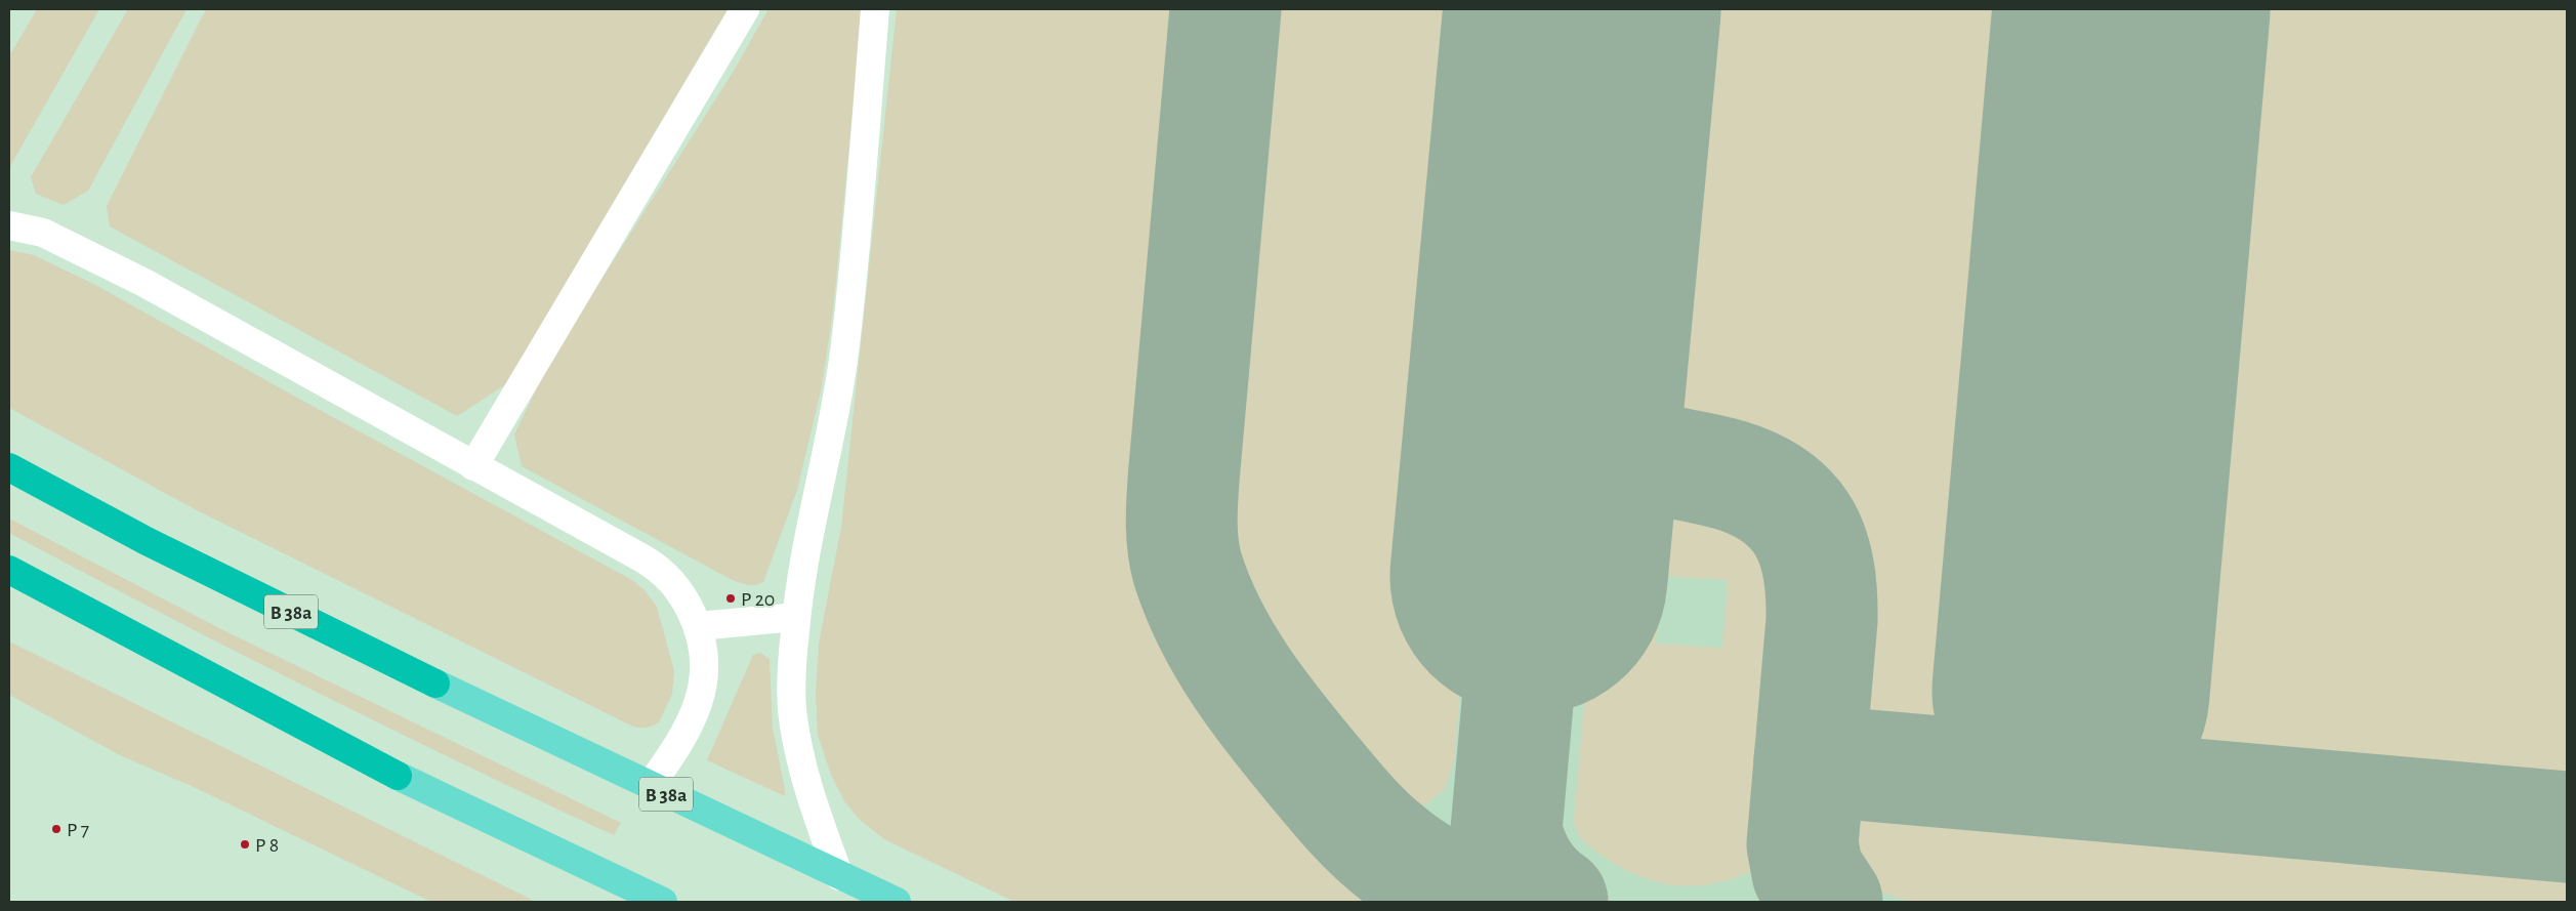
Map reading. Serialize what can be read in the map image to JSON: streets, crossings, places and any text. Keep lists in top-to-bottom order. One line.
{"streets":{"highway":["B 38a"]},"places":["P 20","P 7","P 8"]}
